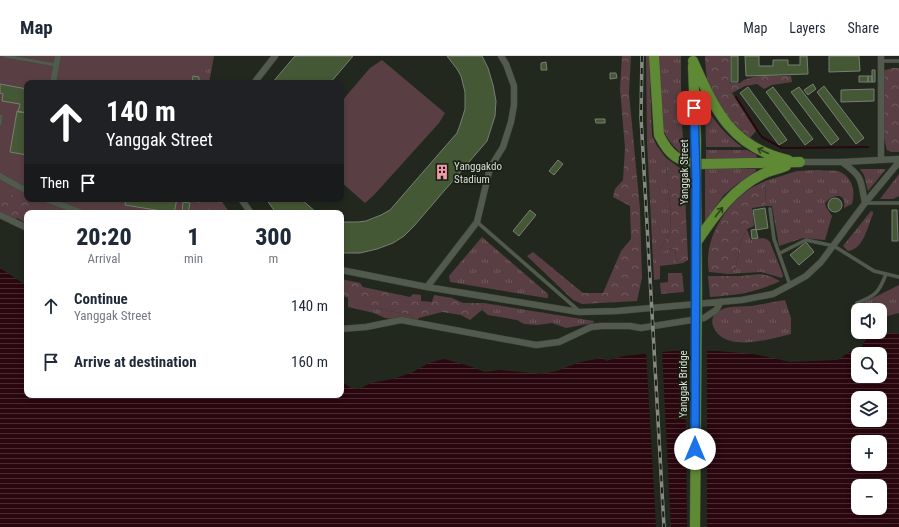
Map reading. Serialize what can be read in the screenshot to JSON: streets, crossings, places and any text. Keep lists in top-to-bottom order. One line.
{"streets":{"main road":["Yanggak Street","Yanggak Bridge"]},"crossings":[["Yanggak Street","Yanggak Bridge"]],"places":{"building":["Yanggakdo Stadium"]},"page":{"header":"Map","nav":["Map","Layers","Share"],"turn":["140 m","Yanggak Street"],"then":"Then","eta":["20:20","Arrival","1","min","300","m"],"list":[{"name":"Continue","note":"Yanggak Street","value":"140 m"},{"name":"Arrive at destination","value":"160 m"}],"map_buttons":["+","−"]}}
